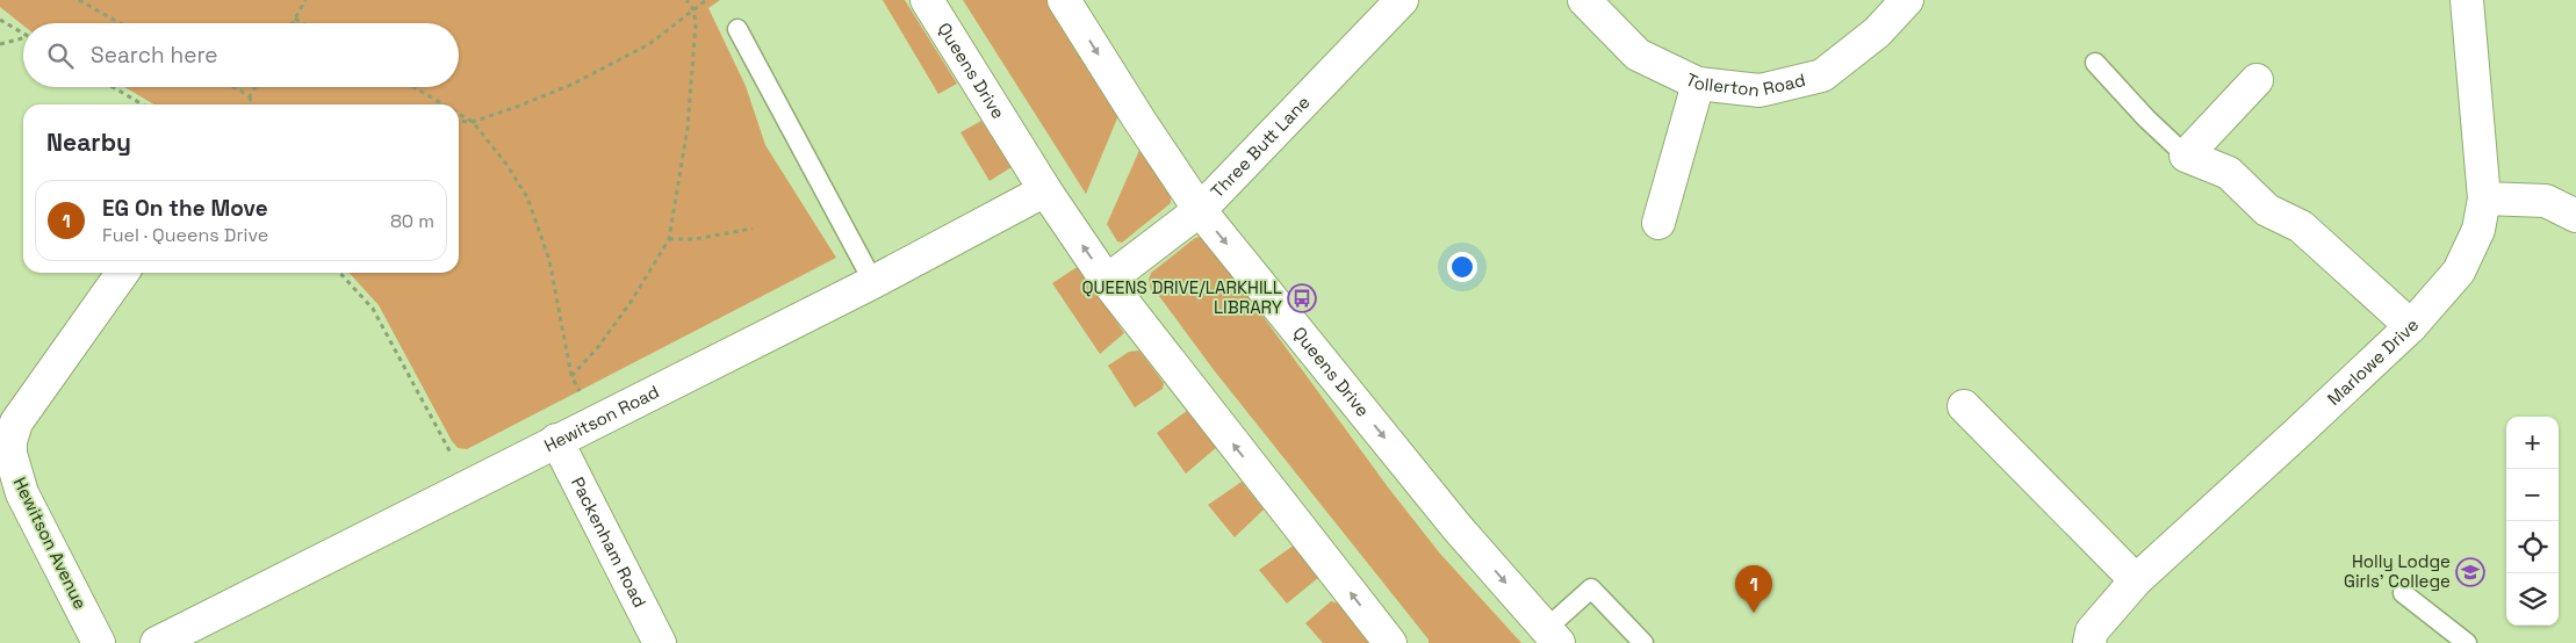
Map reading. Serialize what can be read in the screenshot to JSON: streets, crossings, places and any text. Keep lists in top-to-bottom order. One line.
{"streets":{"main road":["Queens Drive","Tollerton Road","Three Butt Lane","Marlowe Drive","Hewitson Road","Packenham Road","Hewitson Avenue"]},"crossings":[["Queens Drive","Three Butt Lane"],["Queens Drive","Hewitson Road"],["Hewitson Road","Packenham Road"]],"places":{"bus stop":["QUEENS DRIVE/LARKHILL LIBRARY"],"school or university":["Holly Lodge Girls' College"]},"page":{"search":"Search here","heading":"Nearby","list":[{"mark":"1","name":"EG On the Move","note":"Fuel · Queens Drive","value":"80 m"}],"map_buttons":["+","−"],"pins":"1"}}
